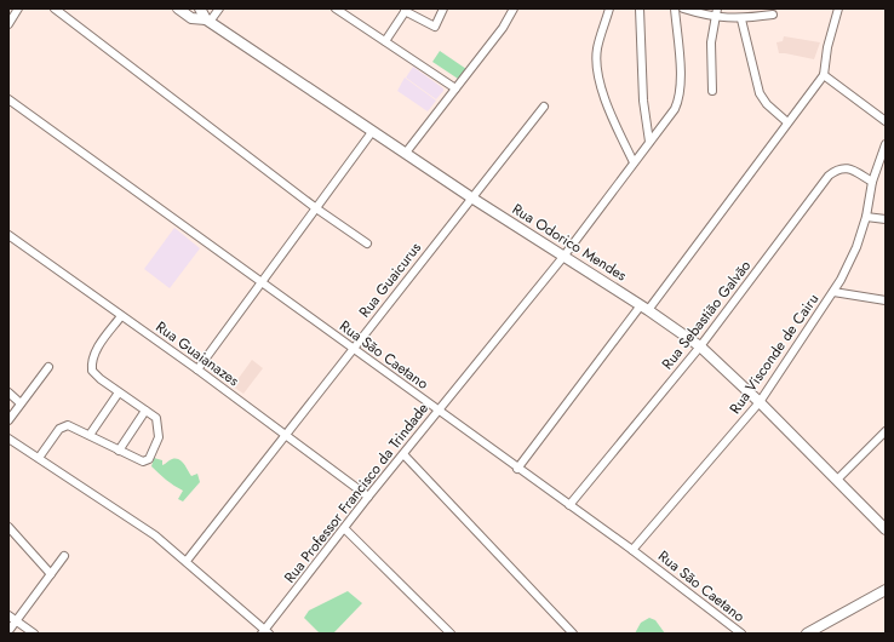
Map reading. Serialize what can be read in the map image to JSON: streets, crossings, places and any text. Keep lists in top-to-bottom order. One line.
{"streets":{"main road":["Rua Odorico Mendes"],"street":["Rua Guaicurus","Rua Sebastião Galvão","Rua Guaianazes","Rua Visconde de Cairu","Rua São Caetano","Rua Professor Francisco da Trindade"]},"crossings":[["Rua Odorico Mendes","Rua Guaicurus"],["Rua Odorico Mendes","Rua Sebastião Galvão"],["Rua Odorico Mendes","Rua Visconde de Cairu"],["Rua Odorico Mendes","Rua Professor Francisco da Trindade"],["Rua Guaicurus","Rua Guaianazes"],["Rua Guaicurus","Rua São Caetano"],["Rua Sebastião Galvão","Rua Visconde de Cairu"],["Rua Sebastião Galvão","Rua São Caetano"],["Rua Guaianazes","Rua Professor Francisco da Trindade"],["Rua Visconde de Cairu","Rua São Caetano"],["Rua São Caetano","Rua Professor Francisco da Trindade"]]}
